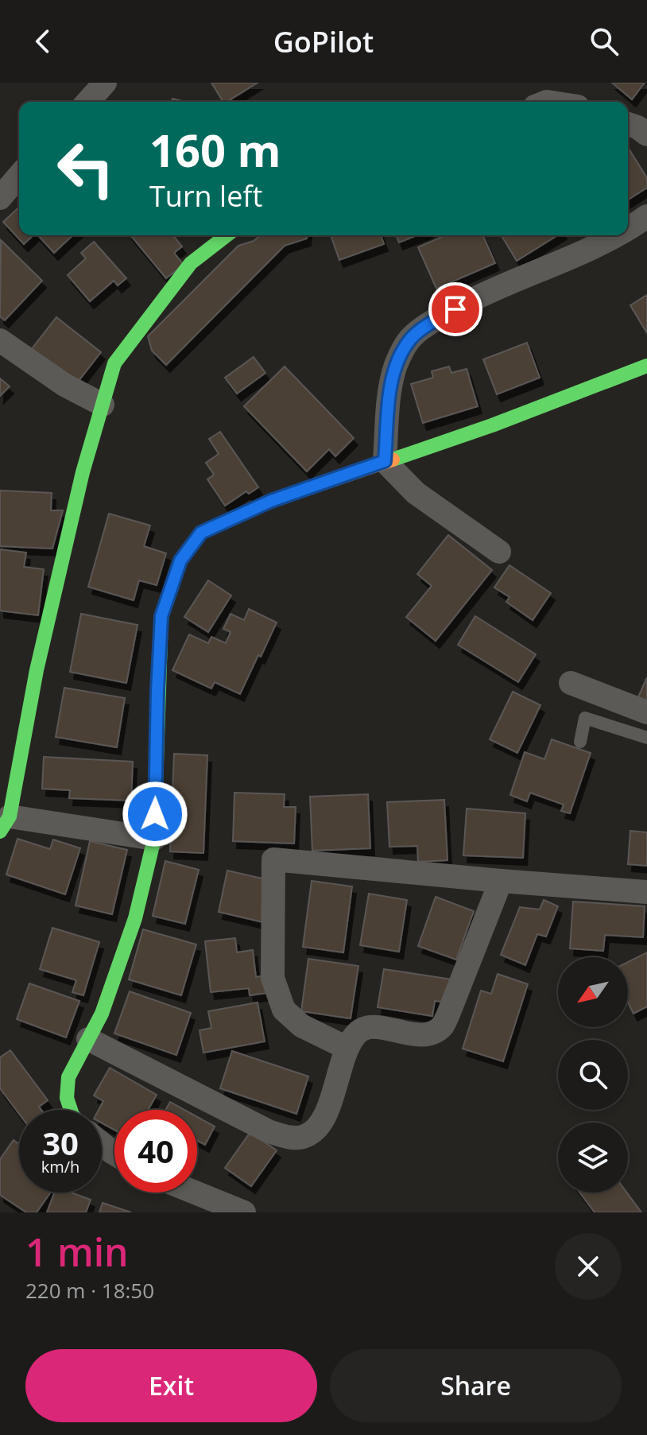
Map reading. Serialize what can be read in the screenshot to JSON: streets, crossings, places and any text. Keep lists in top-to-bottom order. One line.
{"north":"bottom left","page":{"header":"GoPilot","turn":["160 m","Turn left"],"speed":"30 km/h","limit":"40","heading":["1 min","220 m · 18:50"],"buttons":["Exit","Share"]}}
